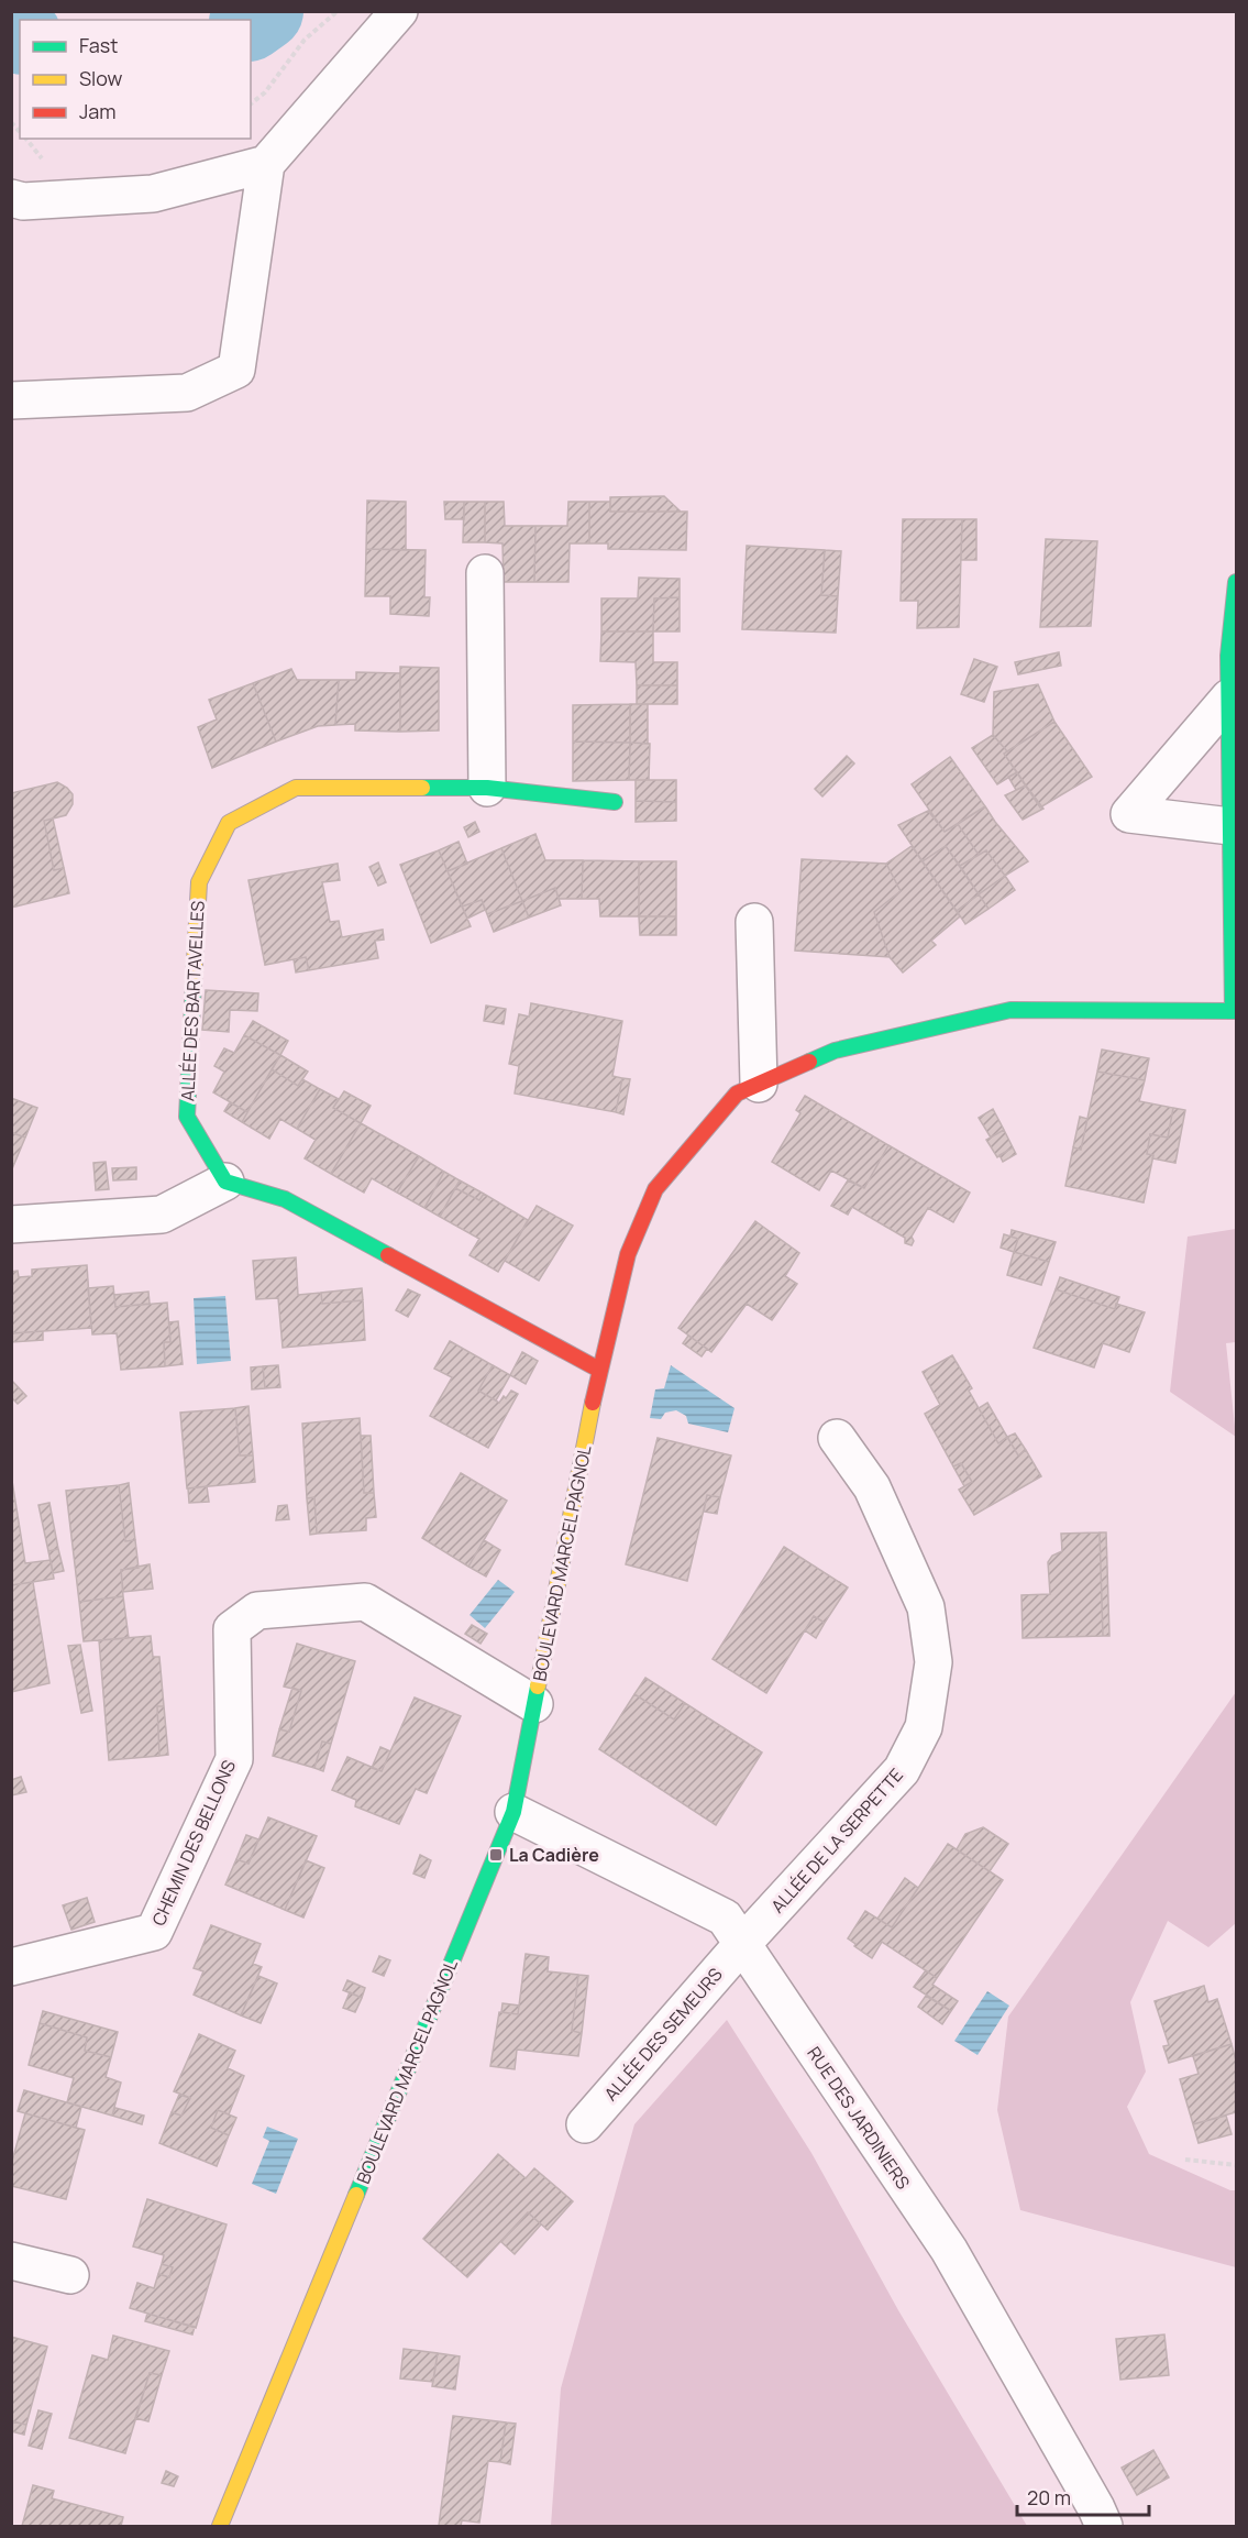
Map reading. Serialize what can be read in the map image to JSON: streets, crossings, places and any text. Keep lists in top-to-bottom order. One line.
{"streets":{"street":["ALLÉE DES BARTAVELLES","BOULEVARD MARCEL PAGNOL","ALLÉE DE LA SERPETTE","CHEMIN DES BELLONS","ALLÉE DES SEMEURS","RUE DES JARDINIERS"]},"crossings":[["BOULEVARD MARCEL PAGNOL","CHEMIN DES BELLONS"],["BOULEVARD MARCEL PAGNOL","RUE DES JARDINIERS"],["ALLÉE DE LA SERPETTE","ALLÉE DES SEMEURS"],["ALLÉE DE LA SERPETTE","RUE DES JARDINIERS"],["ALLÉE DES SEMEURS","RUE DES JARDINIERS"]],"places":{"transit":["La Cadière"]},"legend":["Fast","Slow","Jam"],"scale_bar":"20 m"}
